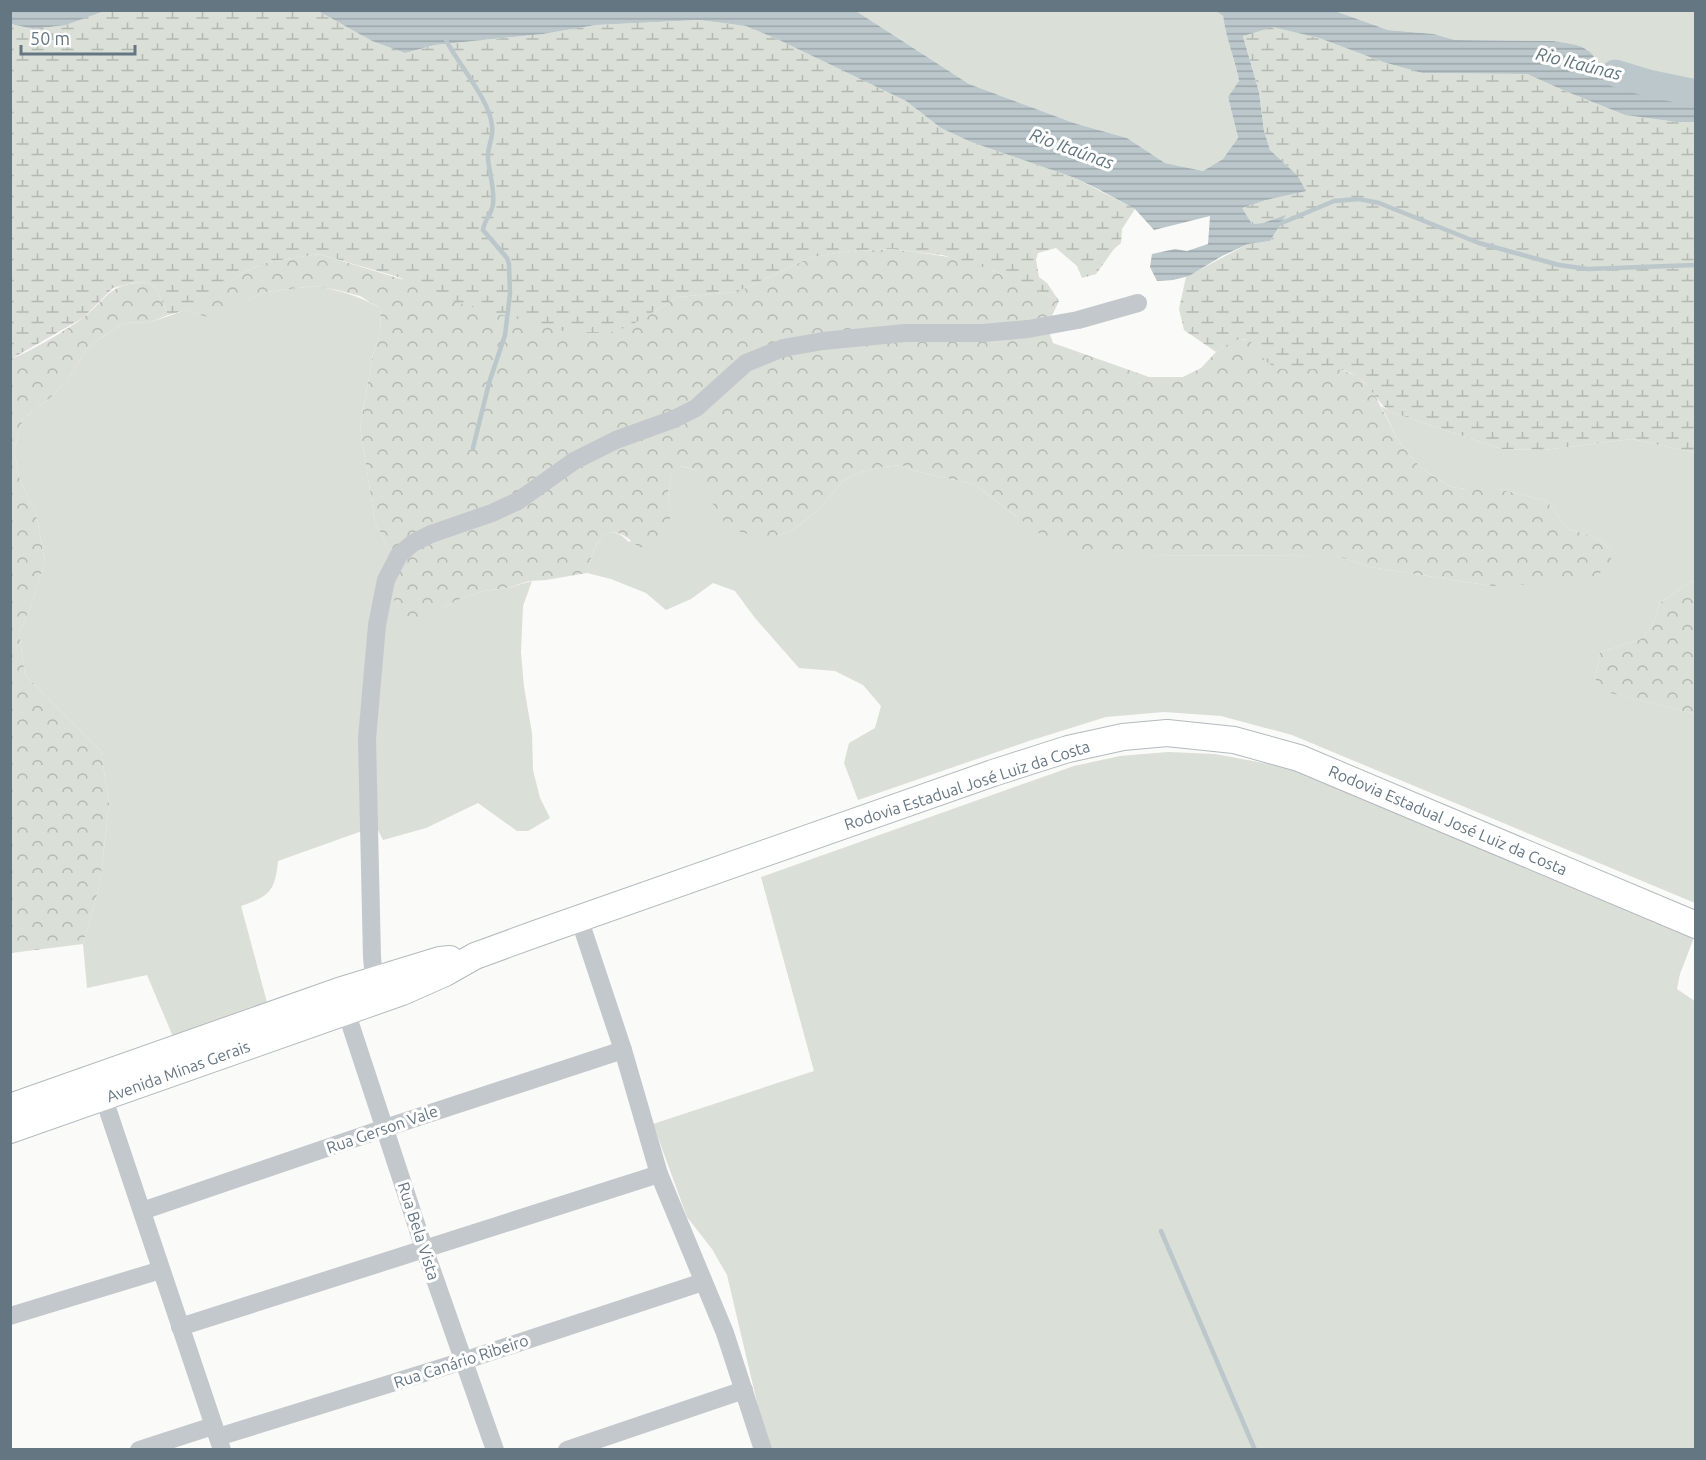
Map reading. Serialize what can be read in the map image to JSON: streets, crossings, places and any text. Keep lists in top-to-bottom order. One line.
{"streets":{"main road":["Rodovia Estadual José Luiz da Costa","Avenida Minas Gerais"],"street":["Rua Gerson Vale","Rua Bela Vista","Rua Canário Ribeiro"]},"crossings":[["Rodovia Estadual José Luiz da Costa","Avenida Minas Gerais"],["Avenida Minas Gerais","Rua Bela Vista"],["Rua Gerson Vale","Rua Bela Vista"],["Rua Bela Vista","Rua Canário Ribeiro"]],"water":["Rio Itaúnas"],"scale_bar":"50 m"}
